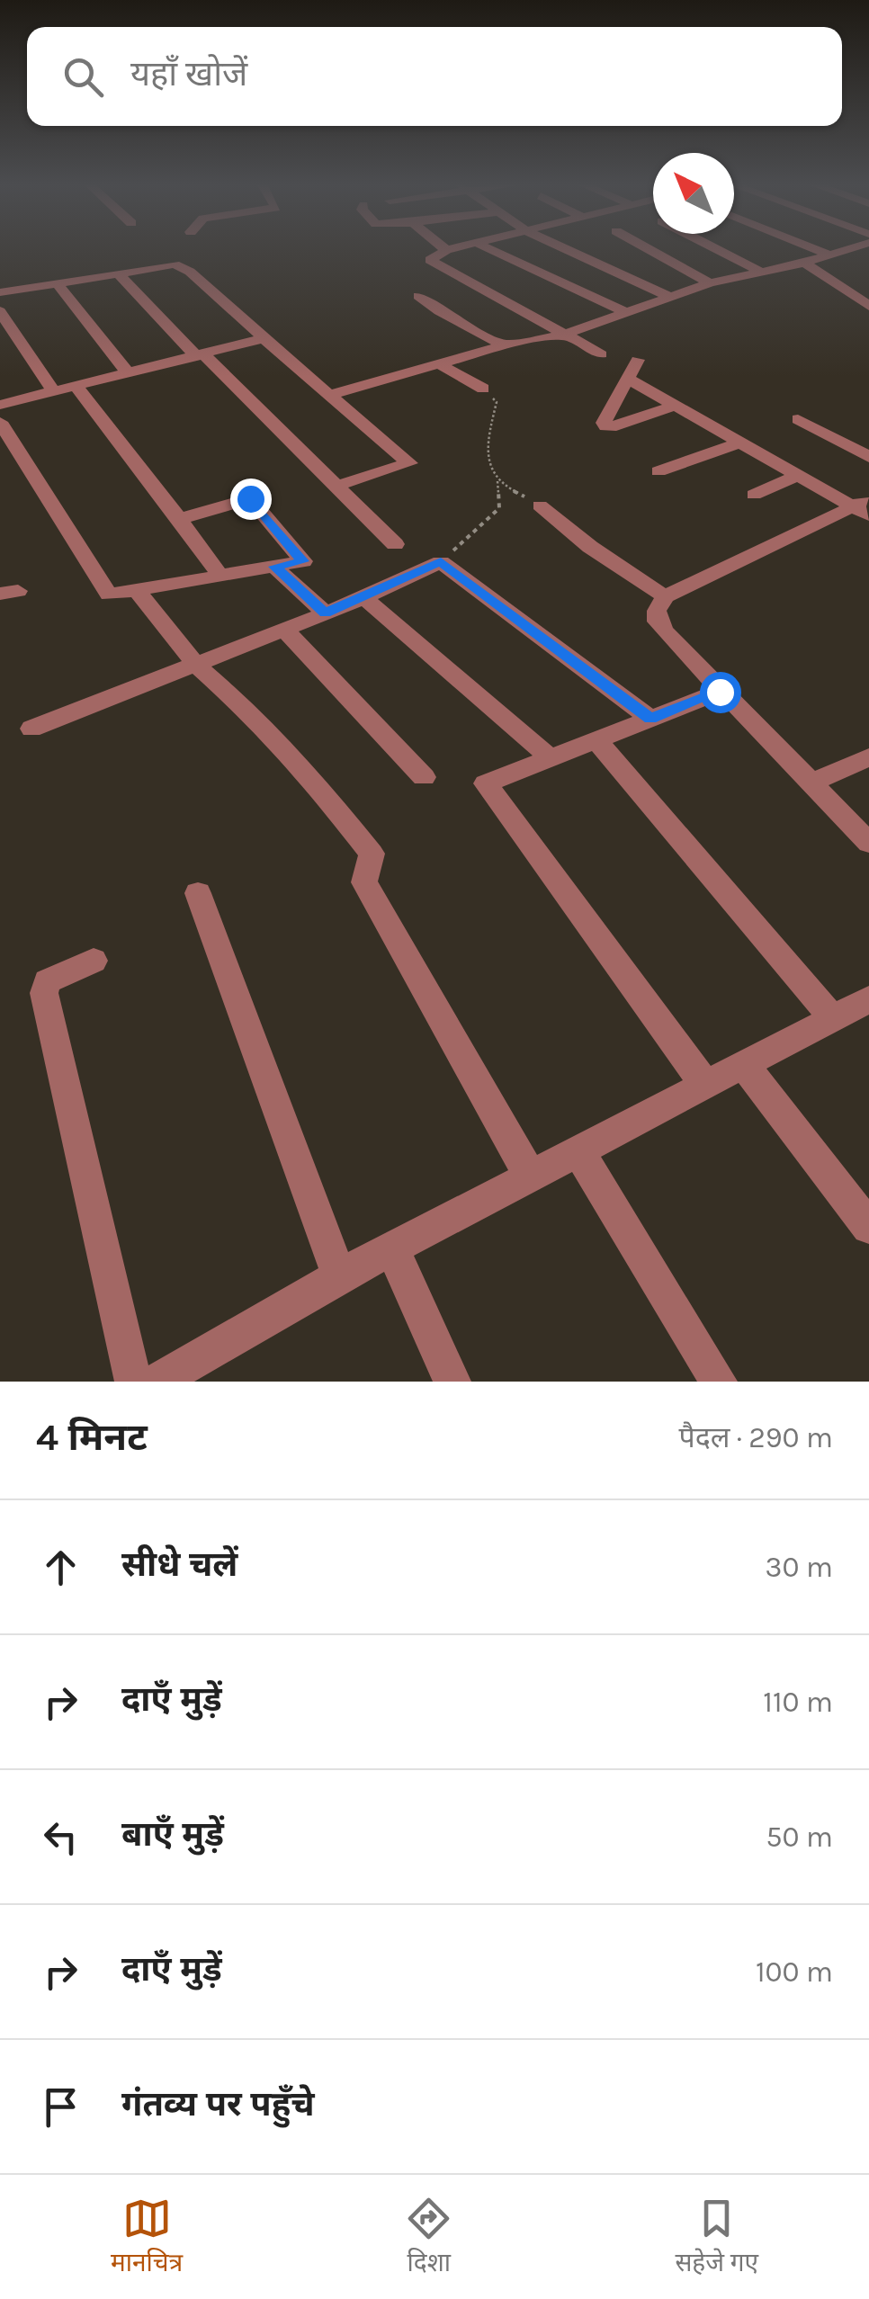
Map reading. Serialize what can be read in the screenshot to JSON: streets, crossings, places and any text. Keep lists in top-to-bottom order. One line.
{"north":"top left","page":{"search":"यहाँ खोजें","heading":["4 मिनट","पैदल · 290 m"],"list":[["सीधे चलें","30 m"],["दाएँ मुड़ें","110 m"],["बाएँ मुड़ें","50 m"],["दाएँ मुड़ें","100 m"],"गंतव्य पर पहुँचे"],"nav":["मानचित्र","दिशा","सहेजे गए"]}}
